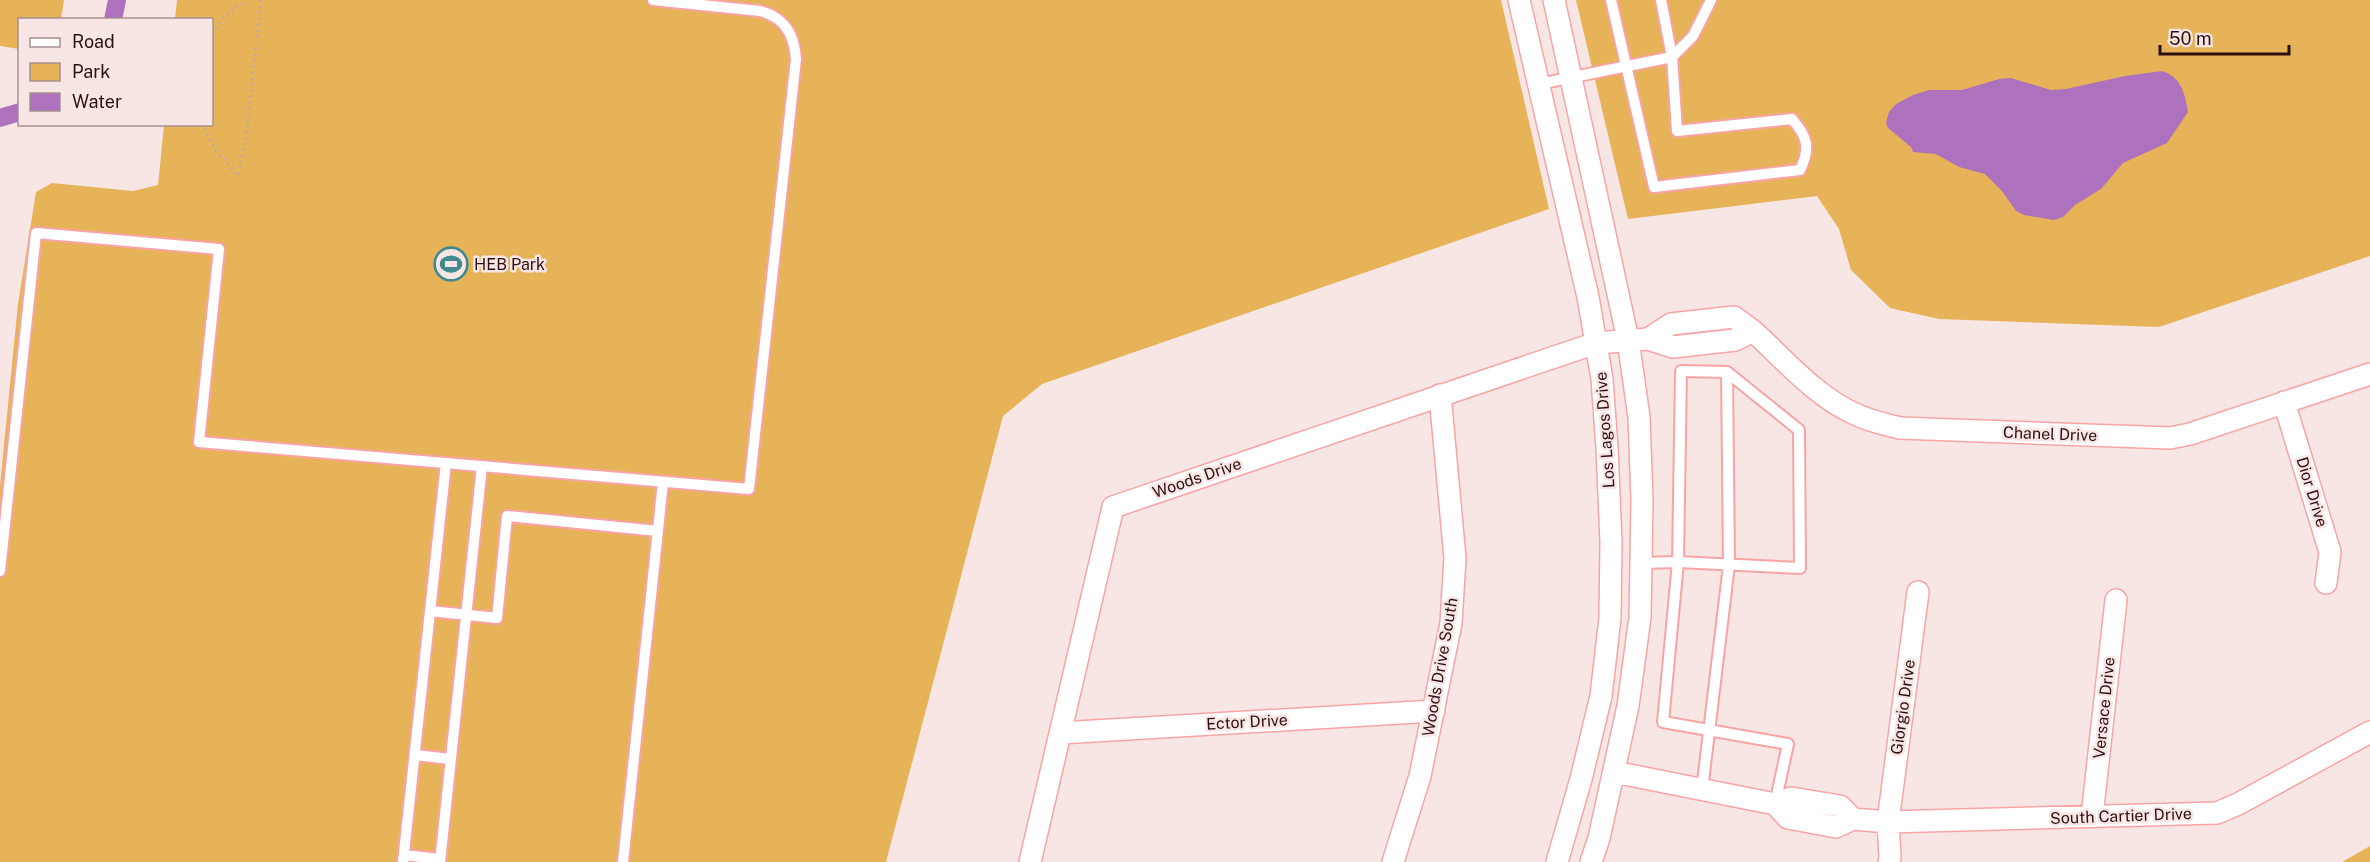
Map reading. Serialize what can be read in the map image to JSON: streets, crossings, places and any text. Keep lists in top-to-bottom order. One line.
{"streets":{"street":["Los Lagos Drive","Chanel Drive","Woods Drive","Dior Drive","Woods Drive South","Giorgio Drive","Versace Drive","Ector Drive","South Cartier Drive"]},"crossings":[["Los Lagos Drive","Woods Drive"],["Los Lagos Drive","South Cartier Drive"],["Chanel Drive","Woods Drive"],["Chanel Drive","Dior Drive"],["Woods Drive","Woods Drive South"],["Woods Drive","Ector Drive"],["Woods Drive South","Ector Drive"],["Giorgio Drive","South Cartier Drive"],["Versace Drive","South Cartier Drive"]],"places":{"sports":["HEB Park"]},"legend":["Road","Park","Water"],"scale_bar":"50 m"}
